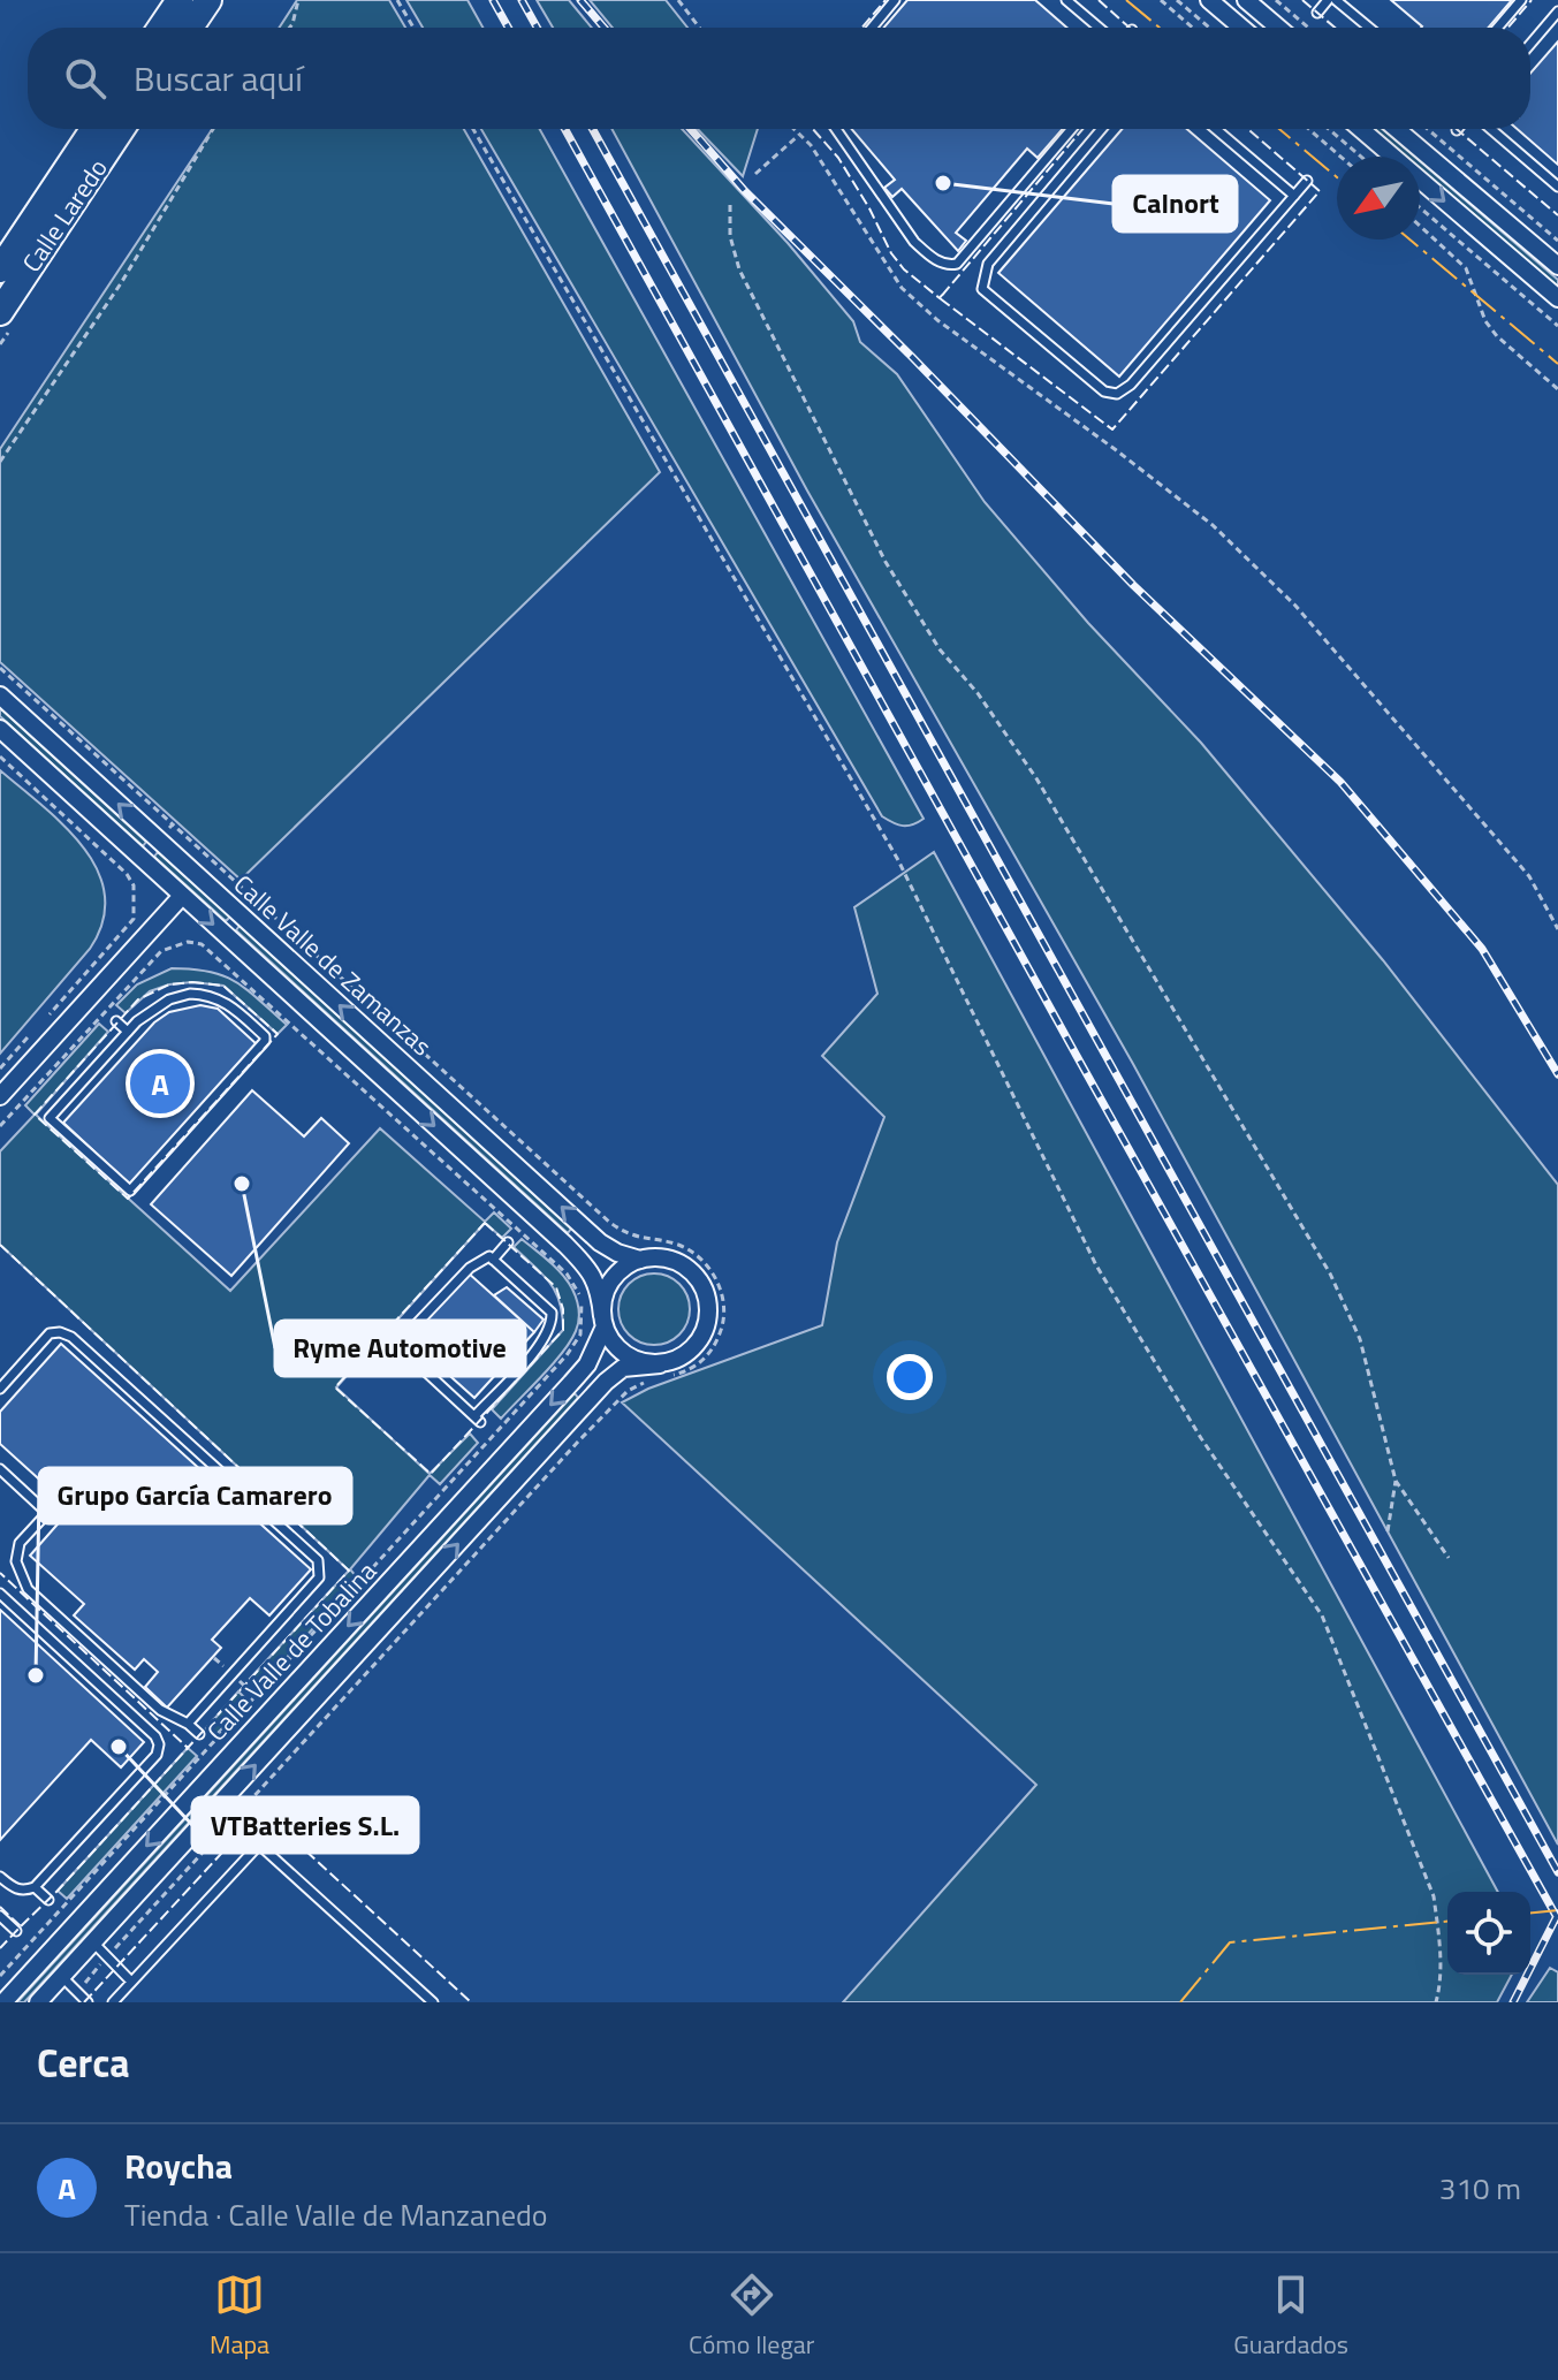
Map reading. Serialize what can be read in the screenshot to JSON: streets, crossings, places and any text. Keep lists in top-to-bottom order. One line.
{"streets":{"main road":["Calle Laredo"],"street":["Calle Valle de Zamanzas","Calle Valle de Tobalina"]},"crossings":[["Calle Valle de Zamanzas","Calle Valle de Tobalina"]],"places":["Calnort","Ryme Automotive","Grupo García Camarero","VTBatteries S.L."],"north":"bottom left","page":{"search":"Buscar aquí","pins":"A","heading":"Cerca","list":[{"mark":"A","name":"Roycha","note":"Tienda · Calle Valle de Manzanedo","value":"310 m"}],"nav":["Mapa","Cómo llegar","Guardados"]}}
